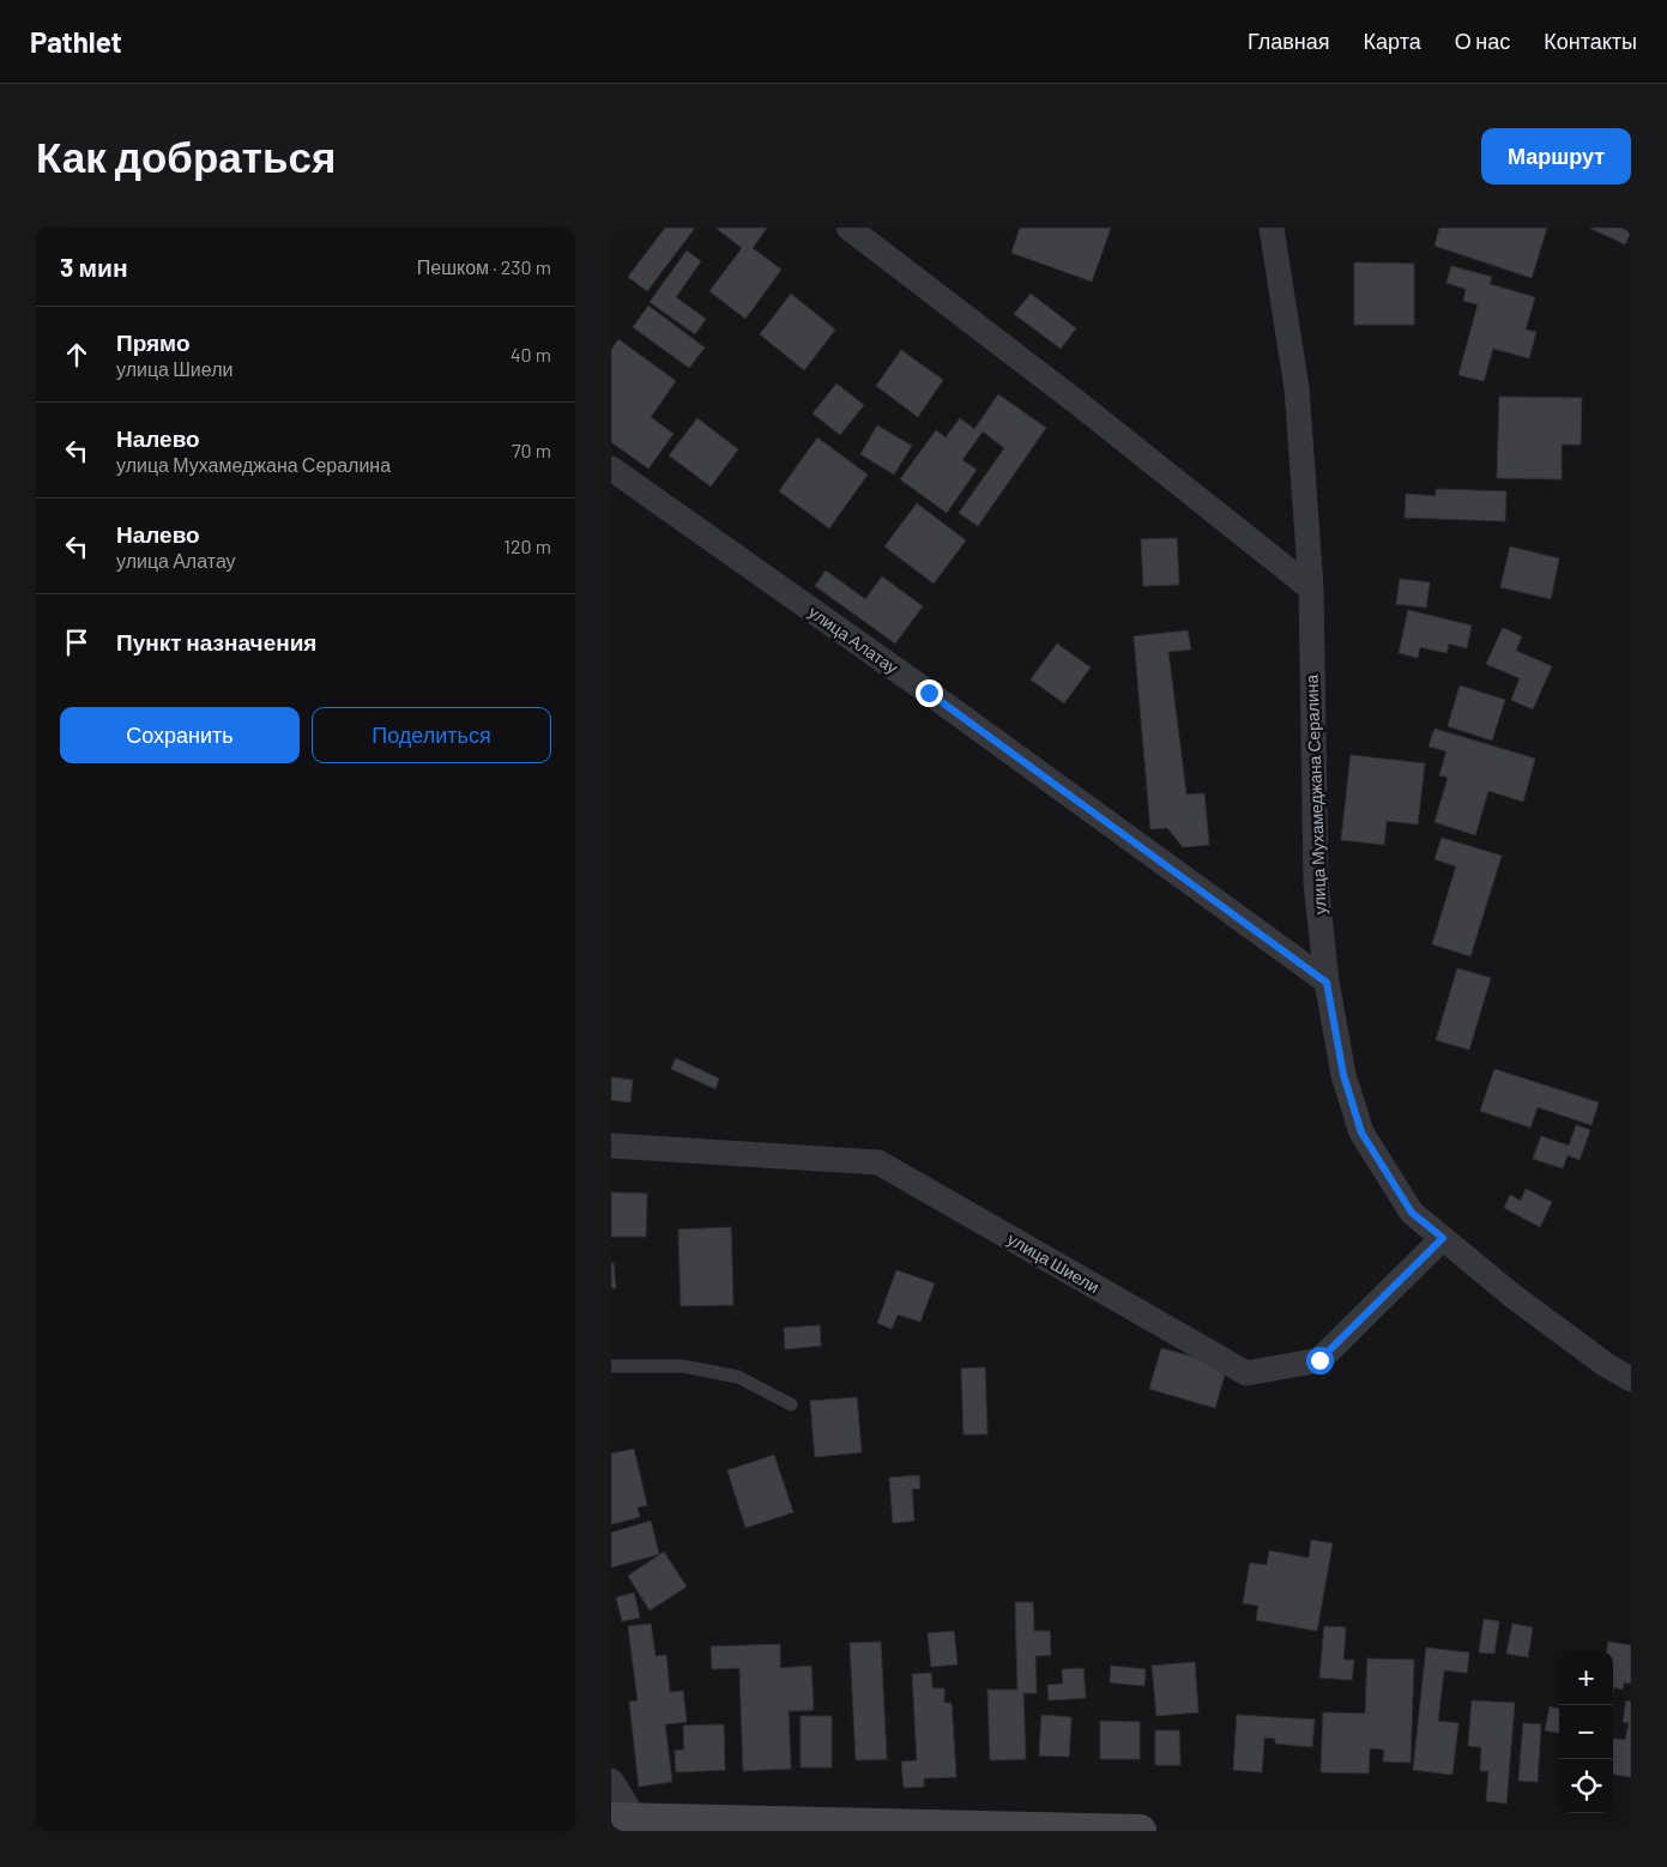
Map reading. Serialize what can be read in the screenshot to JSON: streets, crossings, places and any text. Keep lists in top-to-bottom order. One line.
{"streets":{"street":["улица Алатау","улица Мухамеджана Сералина","улица Шиели"]},"crossings":[["улица Алатау","улица Мухамеджана Сералина"],["улица Мухамеджана Сералина","улица Шиели"]],"page":{"header":"Pathlet","nav":["Главная","Карта","О нас","Контакты"],"buttons":["Маршрут",["Сохранить","Поделиться"]],"title":"Как добраться","heading":["3 мин","Пешком · 230 m"],"list":[["Прямо","улица Шиели","40 m"],["Налево","улица Мухамеджана Сералина","70 m"],["Налево","улица Алатау","120 m"],"Пункт назначения"],"map_buttons":["+","−"]}}
